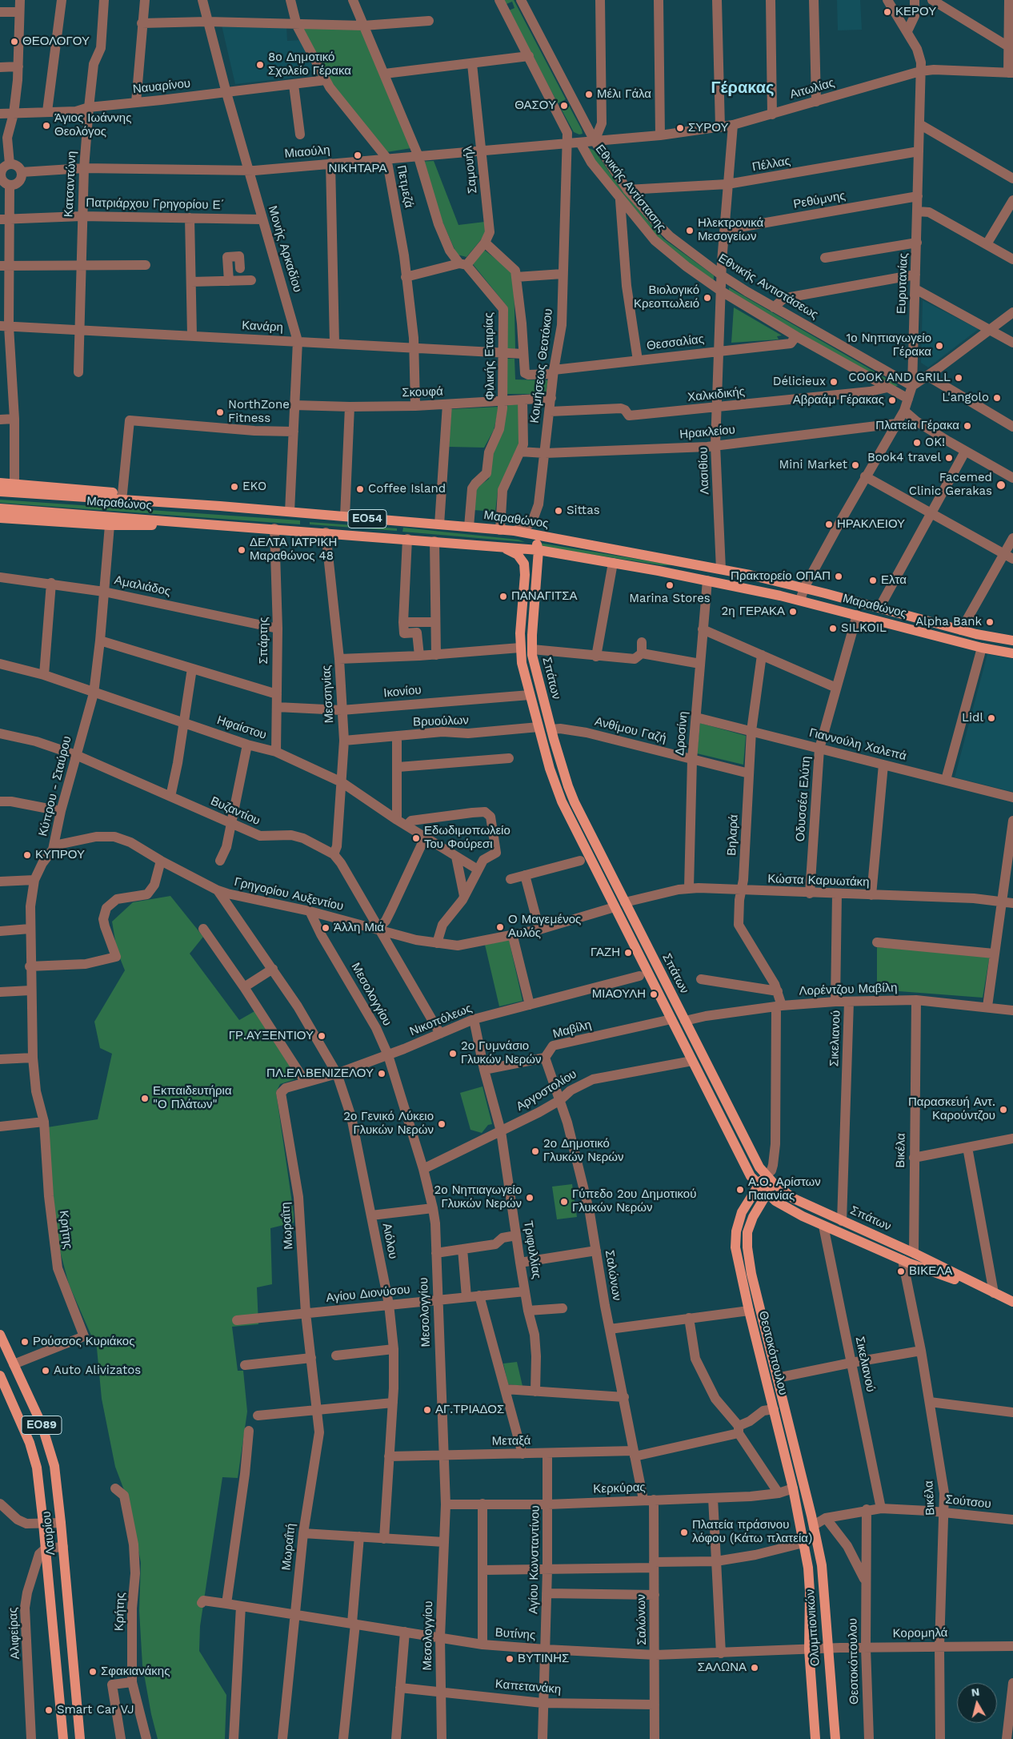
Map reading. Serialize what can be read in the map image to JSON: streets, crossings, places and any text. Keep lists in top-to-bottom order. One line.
{"streets":{"main road":["Μαραθώνος","ΕΟ54","Σπάτων","Θεοτοκόπουλου","ΕΟ89","Λαυρίου","Ολυμπιονικών"],"street":["Ναυαρίνου","Αιτωλίας","Μιαούλη","Πέλλας","Σαμουήλ","Κατσαντώνη","Πετμεζά","Εθνικής Αντίστασης","Ρεθύμνης","Πατριάρχου Γρηγορίου Ε΄","Μονής Αρκαδίου","Ευρυτανίας","Εθνικής Αντιστάσεως","Κανάρη","Θεσσαλίας","Φιλικής Εταιρίας","Κοιμήσεως Θεοτόκου","Σκουφά","Χαλκιδικής","Ηρακλείου","Λασιθίου","Αμαλιάδος","Σπάρτης","Ικονίου","Μεσσηνίας","Βρυούλων","Ηφαίστου","Ανθίμου Γαζή","Δροσίνη","Γιαννούλη Χαλεπά","Κύπρου - Σταύρου","Οδυσσέα Ελύτη","Βυζαντίου","Βηλαρά","Κώστα Καρυωτάκη","Γρηγορίου Αυξεντίου","Λορέντζου Μαβίλη","Μεσολογγίου","Νικοπόλεως","Μαβίλη","Σικελιανού","Αργοστολίου","Βικέλα","Μωραΐτη","Κρήτης","Αιόλου","Τριφυλλίας","Σαλώνων","Αγίου Διονύσου","Μεταξά","Κερκύρας","Σούτσου","Μωραΐτή","Αγίου Κωνσταντίνου","Αλιφείρας","Κορομηλά","Βυτίνης","Καπετανάκη"]},"crossings":[["Ναυαρίνου","Κατσαντώνη"],["Ναυαρίνου","Πετμεζά"],["Ναυαρίνου","Μονής Αρκαδίου"],["Αιτωλίας","Μιαούλη"],["Αιτωλίας","Ευρυτανίας"],["Αιτωλίας","Εθνικής Αντιστάσεως"],["Αιτωλίας","Λασιθίου"],["Μιαούλη","Σαμουήλ"],["Μιαούλη","Κατσαντώνη"],["Μιαούλη","Πετμεζά"],["Μιαούλη","Εθνικής Αντίστασης"],["Μιαούλη","Μονής Αρκαδίου"],["Μιαούλη","Εθνικής Αντιστάσεως"],["Μιαούλη","Φιλικής Εταιρίας"],["Μιαούλη","Κοιμήσεως Θεοτόκου"],["Πέλλας","Ευρυτανίας"],["Πέλλας","Εθνικής Αντιστάσεως"],["Πέλλας","Λασιθίου"],["Σαμουήλ","Φιλικής Εταιρίας"],["Κατσαντώνη","Πατριάρχου Γρηγορίου Ε΄"],["Κατσαντώνη","Κανάρη"],["Πετμεζά","Κανάρη"],["Πετμεζά","Σκουφά"],["Εθνικής Αντίστασης","Ευρυτανίας"],["Εθνικής Αντίστασης","Θεσσαλίας"],["Εθνικής Αντίστασης","Χαλκιδικής"],["Εθνικής Αντίστασης","Λασιθίου"],["Ρεθύμνης","Ευρυτανίας"],["Ρεθύμνης","Λασιθίου"],["Πατριάρχου Γρηγορίου Ε΄","Μονής Αρκαδίου"],["Μονής Αρκαδίου","Κανάρη"],["Μονής Αρκαδίου","Σκουφά"],["Μονής Αρκαδίου","Μαραθώνος"],["Ευρυτανίας","Εθνικής Αντιστάσεως"],["Ευρυτανίας","Ηρακλείου"],["Ευρυτανίας","Μαραθώνος"],["Εθνικής Αντιστάσεως","Λασιθίου"],["Κανάρη","Θεσσαλίας"],["Κανάρη","Φιλικής Εταιρίας"],["Θεσσαλίας","Κοιμήσεως Θεοτόκου"],["Θεσσαλίας","Λασιθίου"],["Φιλικής Εταιρίας","Σκουφά"],["Φιλικής Εταιρίας","Μαραθώνος"],["Κοιμήσεως Θεοτόκου","Σκουφά"],["Κοιμήσεως Θεοτόκου","Χαλκιδικής"],["Κοιμήσεως Θεοτόκου","Ηρακλείου"],["Κοιμήσεως Θεοτόκου","Μαραθώνος"],["Χαλκιδικής","Λασιθίου"],["Ηρακλείου","Λασιθίου"],["Λασιθίου","Μαραθώνος"],["Μαραθώνος","Σπάρτης"],["Μαραθώνος","Σπάτων"],["Μαραθώνος","Μεσσηνίας"],["Μαραθώνος","Δροσίνη"],["Μαραθώνος","Κύπρου - Σταύρου"],["Μαραθώνος","Οδυσσέα Ελύτη"],["Αμαλιάδος","Σπάρτης"],["Αμαλιάδος","Κύπρου - Σταύρου"],["Σπάρτης","Ικονίου"],["Σπάρτης","Ηφαίστου"],["Σπάτων","Ικονίου"],["Σπάτων","Βρυούλων"],["Σπάτων","Ανθίμου Γαζή"],["Σπάτων","Βηλαρά"],["Σπάτων","Κώστα Καρυωτάκη"],["Σπάτων","Γρηγορίου Αυξεντίου"],["Σπάτων","Λορέντζου Μαβίλη"],["Σπάτων","Μαβίλη"],["Σπάτων","Σικελιανού"],["Σπάτων","Αργοστολίου"],["Σπάτων","Βικέλα"],["Σπάτων","Θεοτοκόπουλου"],["Ικονίου","Μεσσηνίας"],["Μεσσηνίας","Βρυούλων"],["Μεσσηνίας","Ηφαίστου"],["Μεσσηνίας","Βυζαντίου"],["Ηφαίστου","Κύπρου - Σταύρου"],["Ανθίμου Γαζή","Δροσίνη"],["Ανθίμου Γαζή","Βηλαρά"],["Δροσίνη","Γιαννούλη Χαλεπά"],["Δροσίνη","Κώστα Καρυωτάκη"],["Γιαννούλη Χαλεπά","Οδυσσέα Ελύτη"],["Γιαννούλη Χαλεπά","Βηλαρά"],["Κύπρου - Σταύρου","Βυζαντίου"],["Κύπρου - Σταύρου","Γρηγορίου Αυξεντίου"],["Κύπρου - Σταύρου","Κρήτης"],["Οδυσσέα Ελύτη","Κώστα Καρυωτάκη"],["Βυζαντίου","Γρηγορίου Αυξεντίου"],["Βυζαντίου","Νικοπόλεως"],["Βηλαρά","Κώστα Καρυωτάκη"],["Βηλαρά","Λορέντζου Μαβίλη"],["Βηλαρά","Θεοτοκόπουλου"],["Γρηγορίου Αυξεντίου","Μεσολογγίου"],["Γρηγορίου Αυξεντίου","Αιόλου"],["Λορέντζου Μαβίλη","Σικελιανού"],["Λορέντζου Μαβίλη","Βικέλα"],["Μεσολογγίου","Νικοπόλεως"],["Μεσολογγίου","Αργοστολίου"],["Μεσολογγίου","Αγίου Διονύσου"],["Μεσολογγίου","Μεταξά"],["Μεσολογγίου","Κερκύρας"],["Μεσολογγίου","Βυτίνης"],["Μεσολογγίου","Καπετανάκη"],["Νικοπόλεως","Μωραΐτη"],["Νικοπόλεως","Αιόλου"],["Νικοπόλεως","Τριφυλλίας"],["Μαβίλη","Σαλώνων"],["Σικελιανού","Σούτσου"],["Αργοστολίου","Τριφυλλίας"],["Αργοστολίου","Σαλώνων"],["Βικέλα","Σούτσου"],["Βικέλα","Κορομηλά"],["Μωραΐτη","Αγίου Διονύσου"],["Μωραΐτη","Μωραΐτή"],["Κρήτης","Λαυρίου"],["Αιόλου","Αγίου Διονύσου"],["Αιόλου","Μεταξά"],["Τριφυλλίας","Αγίου Διονύσου"],["Σαλώνων","Μεταξά"],["Σαλώνων","Κερκύρας"],["Σαλώνων","Βυτίνης"],["Σαλώνων","Καπετανάκη"],["Θεοτοκόπουλου","Μεταξά"],["Θεοτοκόπουλου","Κερκύρας"],["Θεοτοκόπουλου","Σούτσου"],["Θεοτοκόπουλου","Ολυμπιονικών"],["Θεοτοκόπουλου","Κορομηλά"],["Μεταξά","Αγίου Κωνσταντίνου"],["Κερκύρας","Αγίου Κωνσταντίνου"],["Σούτσου","Ολυμπιονικών"],["Λαυρίου","Αλιφείρας"],["Μωραΐτή","Βυτίνης"],["Αγίου Κωνσταντίνου","Βυτίνης"],["Αγίου Κωνσταντίνου","Καπετανάκη"],["Ολυμπιονικών","Κορομηλά"],["Ολυμπιονικών","Βυτίνης"],["Κορομηλά","Βυτίνης"]],"districts":["Γέρακας"],"places":["ΚΕΡΟΥ","ΘΕΟΛΟΓΟΥ","8ο Δημοτικό Σχολείο Γέρακα","Μέλι Γάλα","ΘΑΣΟΥ","Άγιος Ιωάννης Θεολόγος","ΣΥΡΟΥ","ΝΙΚΗΤΑΡΑ","Ηλεκτρονικά Μεσογείων","Βιολογικό Κρεοπωλειό","1ο Νηπιαγωγείο Γέρακα","COOK AND GRILL","Délicieux","L'angolo","Αβραάμ Γέρακας","NorthZone Fitness","Πλατεία Γέρακα","OK!","Book4 travel","Mini Market","Facemed Clinic Gerakas","EKO","Coffee Island","Sittas","ΗΡΑΚΛΕΙΟΥ","ΔΕΛΤΑ ΙΑΤΡΙΚΗ Μαραθώνος 48","Πρακτορείο ΟΠΑΠ","Ελτα","Marina Stores","ΠΑΝΑΓΙΤΣΑ","2η ΓΕΡΑΚΑ","Alpha Bank","SILKOIL","Lidl","Εδωδιμοπωλείο Του Φούρεσι","ΚΥΠΡΟΥ","Ο Μαγεμένος Αυλός","Άλλη Μιά","ΓΑΖΗ","ΜΙΑΟΥΛΗ","ΓΡ.ΑΥΞΕΝΤΙΟΥ","2ο Γυμνάσιο Γλυκών Νερών","ΠΛ.ΕΛ.ΒΕΝΙΖΕΛΟΥ","Εκπαιδευτήρια \"Ο Πλάτων\"","Παρασκευή Αντ. Καρούντζου","2ο Γενικό Λύκειο Γλυκών Νερών","2ο Δημοτικό Γλυκών Νερών","Α.Ο. Αρίστων Παιανίας","2ο Νηπιαγωγείο Γλυκών Νερών","Γύπεδο 2ου Δημοτικού Γλυκών Νερών","ΒΙΚΕΛΑ","Ρούσσος Κυριάκος","Auto Alivizatos","ΑΓ.ΤΡΙΑΔΟΣ","Πλατεία πράσινου λόφου (Κάτω πλατεία)","ΒΥΤΙΝΗΣ","ΣΑΛΩΝΑ","Σφακιανάκης","Smart Car VJ"],"north":"top"}
